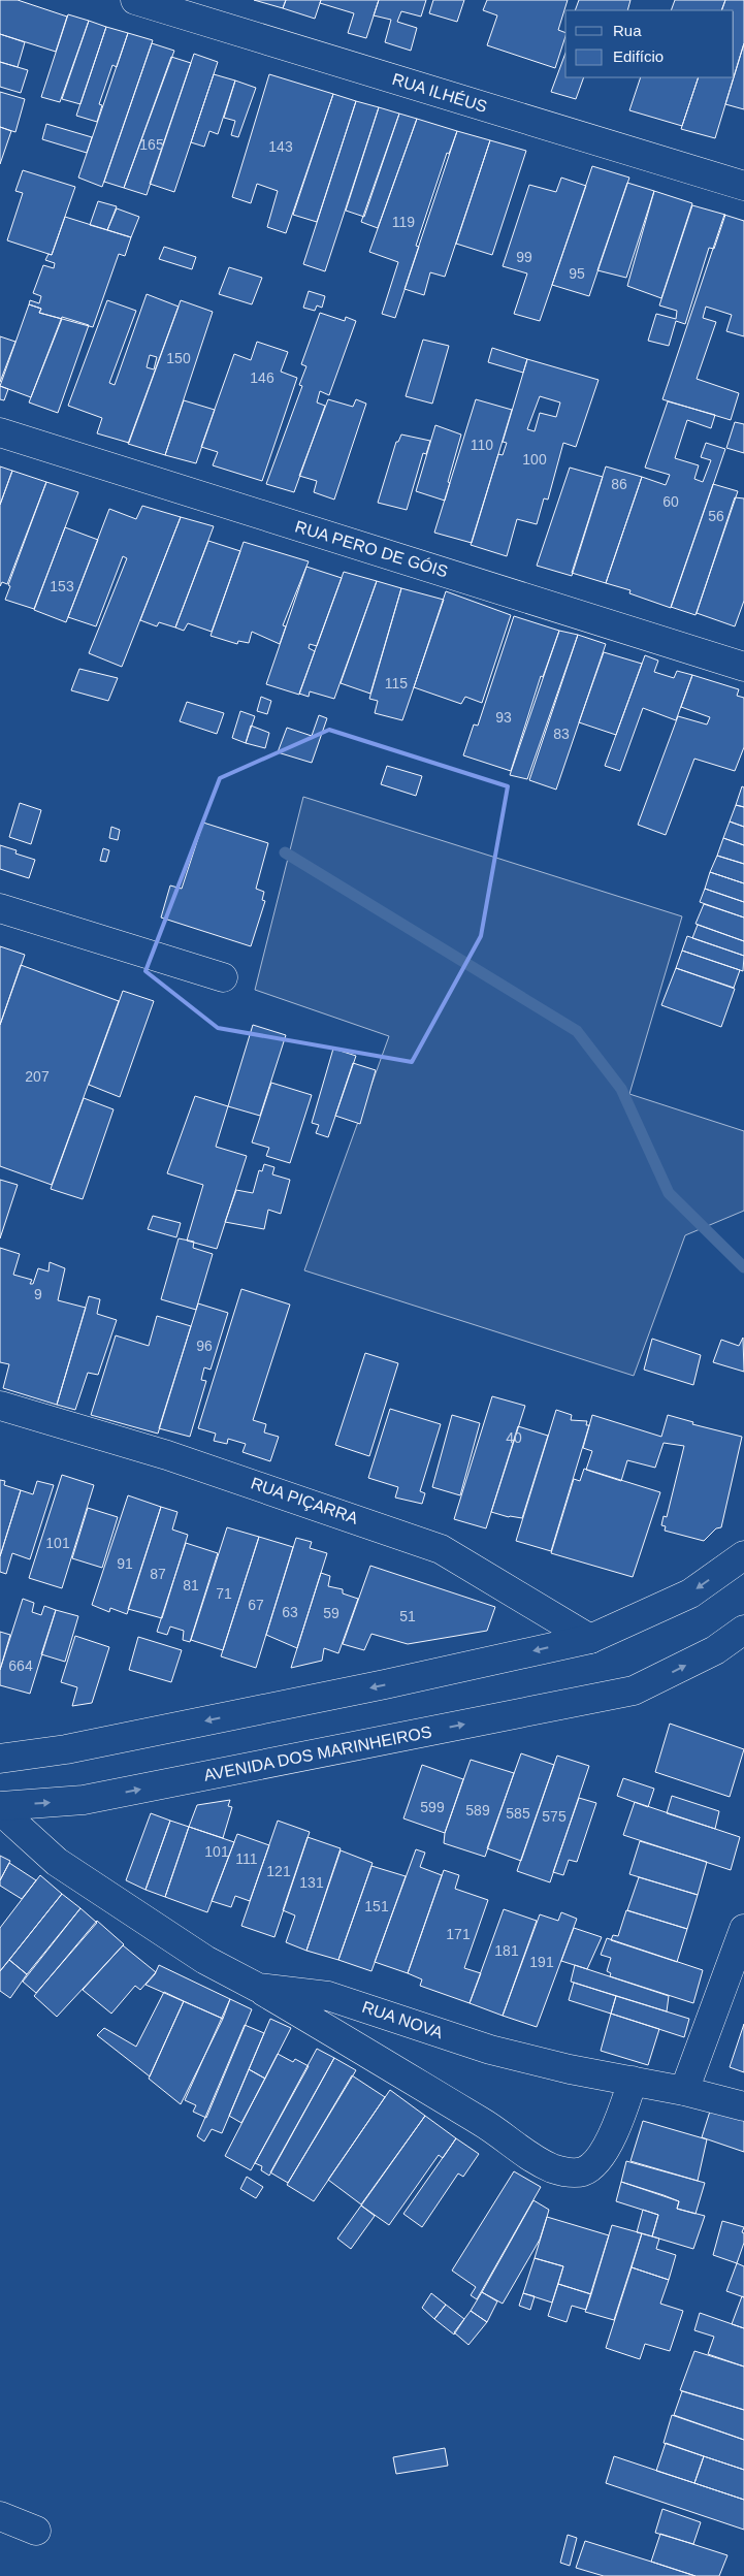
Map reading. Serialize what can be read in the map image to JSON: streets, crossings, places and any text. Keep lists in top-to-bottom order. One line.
{"streets":{"street":["RUA ILHÉUS","RUA PERO DE GÓIS","RUA PIÇARRA","AVENIDA DOS MARINHEIROS","RUA NOVA"]},"house_numbers":["165","143","119","99","95","150","146","110","100","86","60","56","153","115","93","83","207","9","96","40","101","91","87","81","71","67","63","59","51","664","599","589","585","575","101","111","121","131","151","171","181","191"],"legend":["Rua","Edifício"]}
